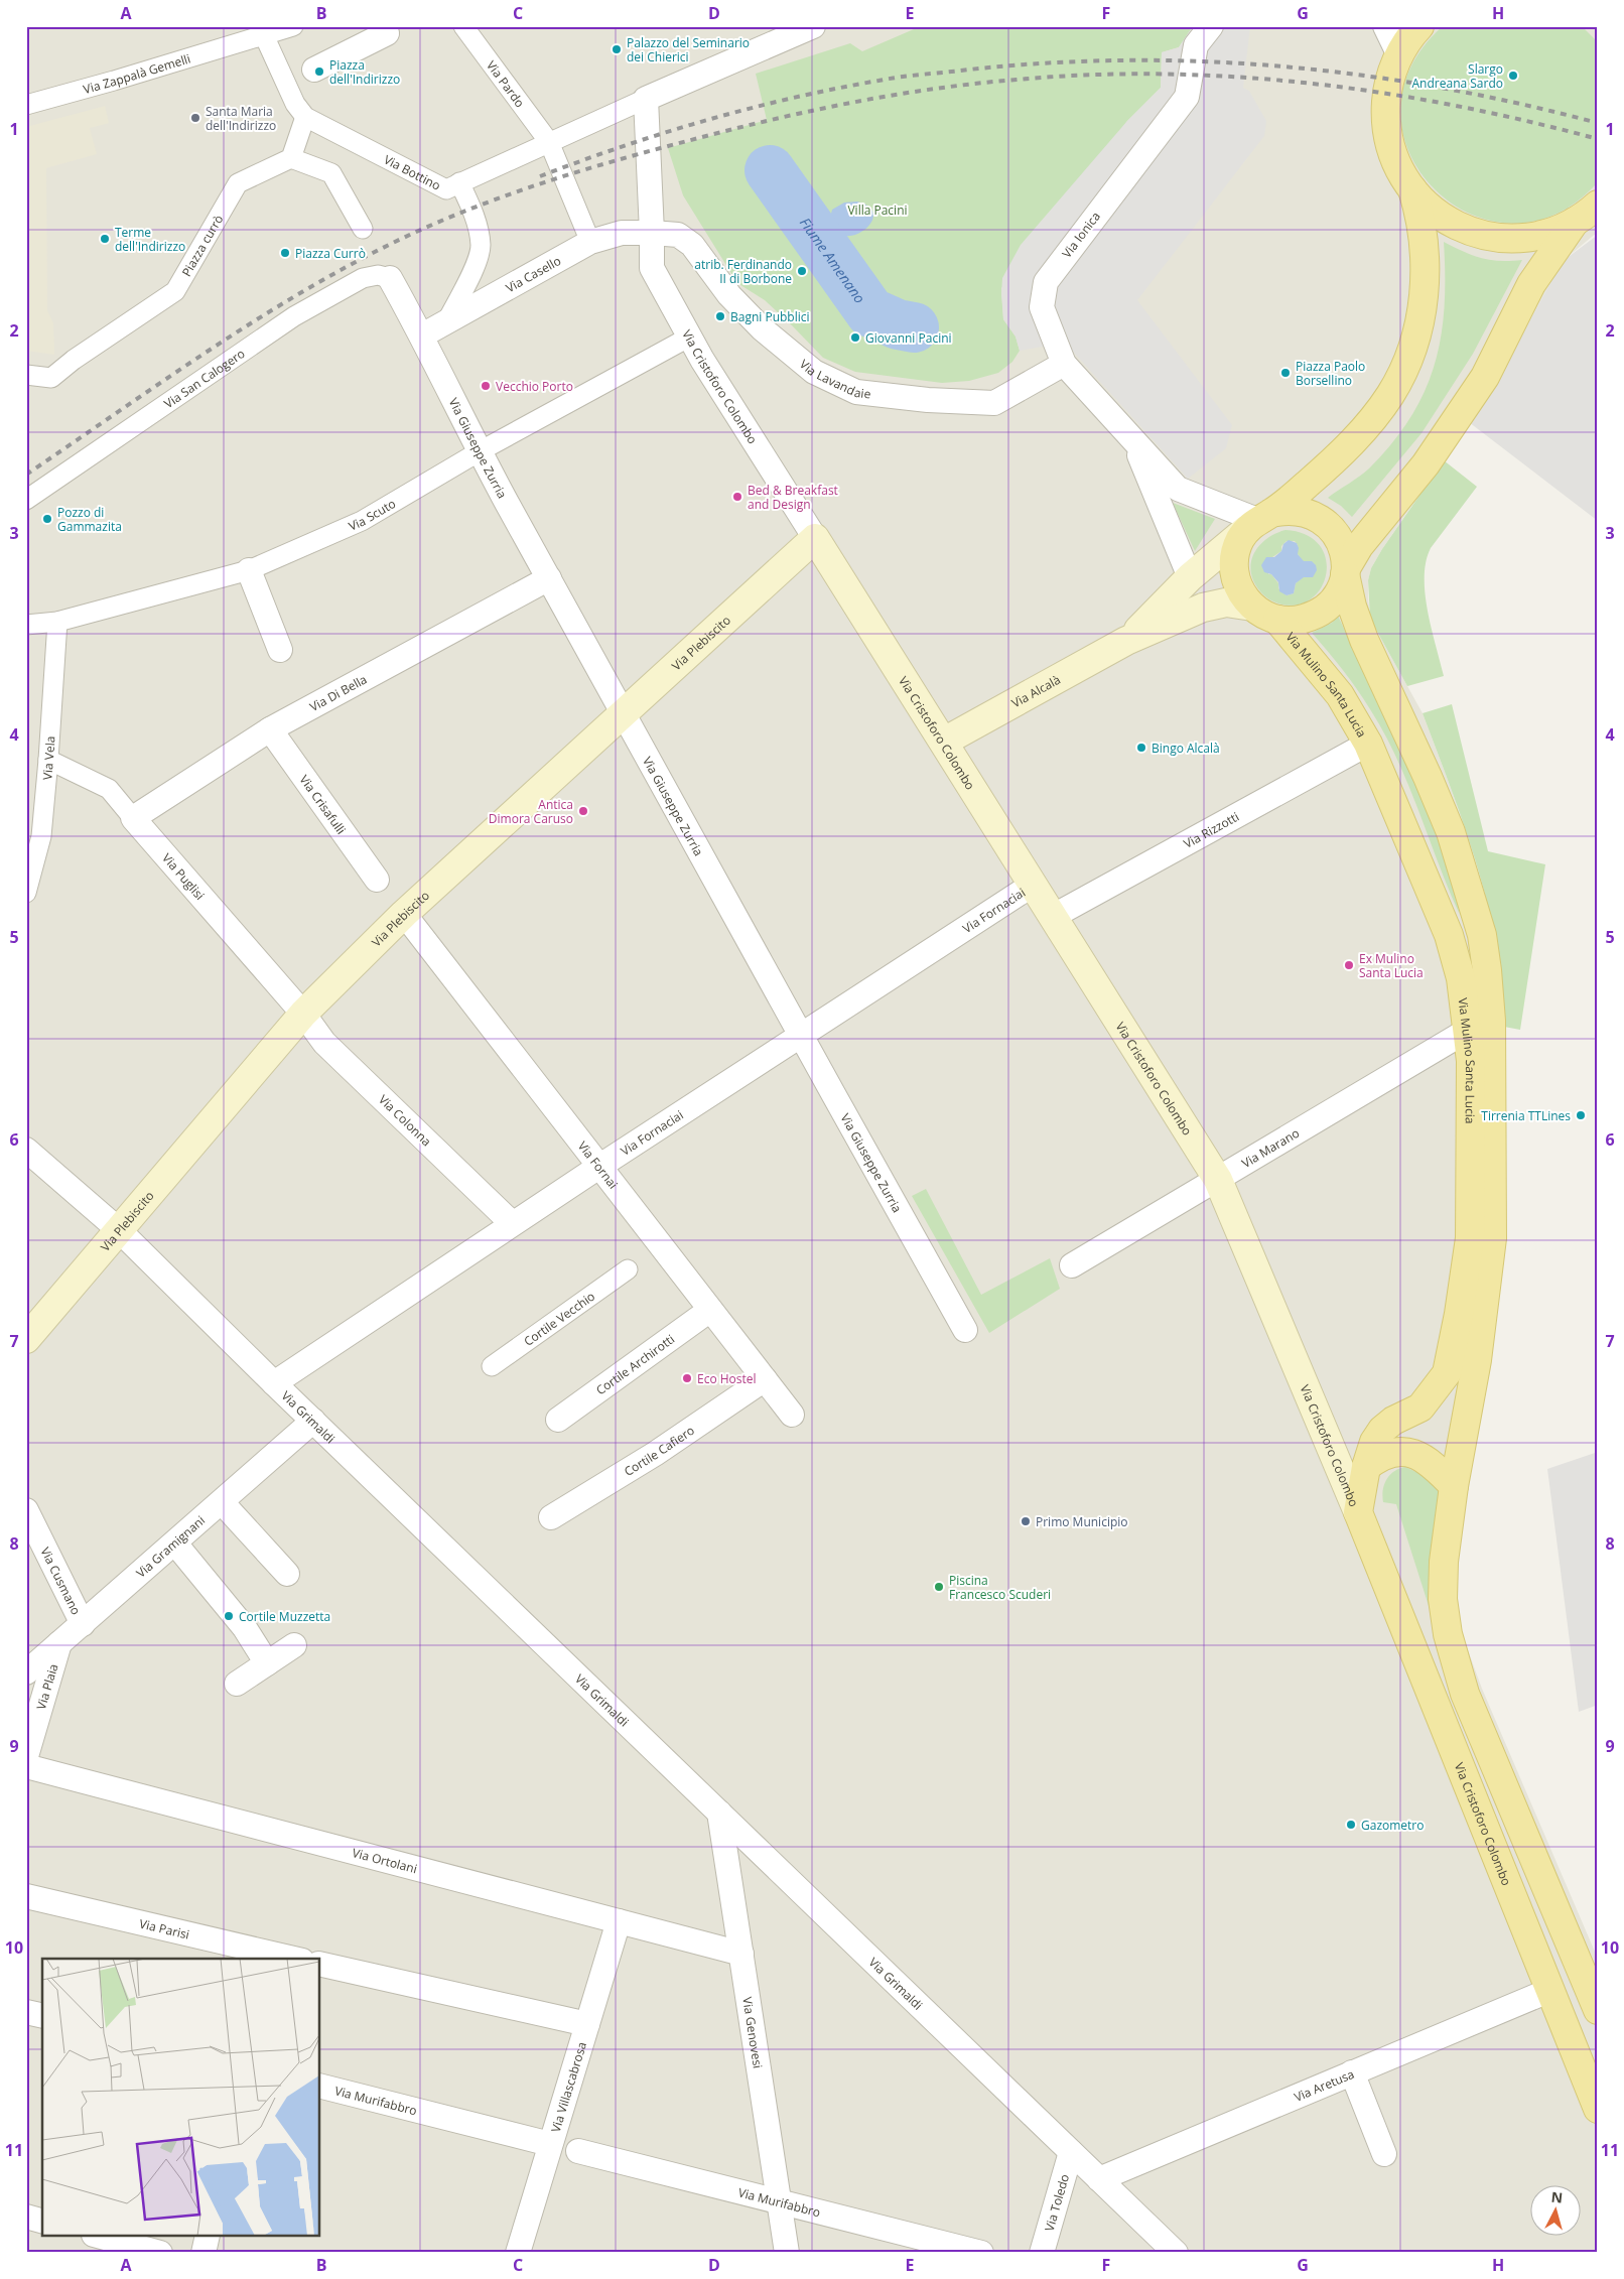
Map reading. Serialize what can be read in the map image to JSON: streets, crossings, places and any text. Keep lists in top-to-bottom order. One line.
{"streets":{"main road":["Via Cristoforo Colombo","Via Plebiscito","Via Mulino Santa Lucia","Via Alcalà"],"street":["Via Zappalà Gemelli","Via Pardo","Via Bottino","Via Ionica","Piazza currò","Via Casello","Via Lavandaie","Via San Calogero","Via Giuseppe Zurria","Via Scuto","Via Di Bella","Via Vela","Via Crisafulli","Via Rizzotti","Via Puglisi","Via Fornaciai","Via Colonna","Via Marano","Via Fornai","Cortile Vecchio","Cortile Archirotti","Via Grimaldi","Cortile Cafiero","Via Gramignani","Via Cusmano","Via Plaia","Via Ortolani","Via Parisi","Via Genovesi","Via Aretusa","Via Villascabrosa","Via Murifabbro","Via Toledo"]},"crossings":[["Via Pardo","Via Bottino"],["Via Pardo","Via Casello"],["Via Bottino","Via Cristoforo Colombo"],["Via Ionica","Via Lavandaie"],["Via Ionica","Via Mulino Santa Lucia"],["Via Casello","Via Lavandaie"],["Via Casello","Via Cristoforo Colombo"],["Via Casello","Via Giuseppe Zurria"],["Via Lavandaie","Via Cristoforo Colombo"],["Via San Calogero","Via Giuseppe Zurria"],["Via Cristoforo Colombo","Via Scuto"],["Via Cristoforo Colombo","Via Plebiscito"],["Via Cristoforo Colombo","Via Mulino Santa Lucia"],["Via Cristoforo Colombo","Via Alcalà"],["Via Cristoforo Colombo","Via Rizzotti"],["Via Cristoforo Colombo","Via Fornaciai"],["Via Cristoforo Colombo","Via Marano"],["Via Cristoforo Colombo","Via Aretusa"],["Via Giuseppe Zurria","Via Scuto"],["Via Giuseppe Zurria","Via Plebiscito"],["Via Giuseppe Zurria","Via Di Bella"],["Via Giuseppe Zurria","Via Fornaciai"],["Via Scuto","Via Vela"],["Via Plebiscito","Via Puglisi"],["Via Plebiscito","Via Colonna"],["Via Plebiscito","Via Fornai"],["Via Plebiscito","Via Grimaldi"],["Via Mulino Santa Lucia","Via Rizzotti"],["Via Mulino Santa Lucia","Via Marano"],["Via Di Bella","Via Crisafulli"],["Via Di Bella","Via Puglisi"],["Via Vela","Via Puglisi"],["Via Puglisi","Via Colonna"],["Via Fornaciai","Via Colonna"],["Via Fornaciai","Via Fornai"],["Via Fornaciai","Via Grimaldi"],["Via Fornai","Cortile Archirotti"],["Via Fornai","Cortile Cafiero"],["Via Grimaldi","Via Gramignani"],["Via Grimaldi","Via Genovesi"],["Via Grimaldi","Via Aretusa"],["Via Grimaldi","Via Toledo"],["Via Gramignani","Via Cusmano"],["Via Gramignani","Via Plaia"],["Via Ortolani","Via Genovesi"],["Via Ortolani","Via Villascabrosa"],["Via Genovesi","Via Murifabbro"],["Via Villascabrosa","Via Murifabbro"]],"water":["Fiume Amenano"],"parks":["Villa Pacini"],"places":["Palazzo del Seminario dei Chierici","Piazza dell'Indirizzo","Slargo Andreana Sardo","Santa Maria dell'Indirizzo","Terme dell'Indirizzo","Piazza Currò","atrib. Ferdinando II di Borbone","Bagni Pubblici","Giovanni Pacini","Piazza Paolo Borsellino","Vecchio Porto","Bed & Breakfast and Design","Pozzo di Gammazita","Bingo Alcalà","Antica Dimora Caruso","Ex Mulino Santa Lucia","Tirrenia TTLines","Eco Hostel","Primo Municipio","Piscina Francesco Scuderi","Cortile Muzzetta","Gazometro"],"north":"top","grid":{"columns":["A","B","C","D","E","F","G","H"],"rows":["1","2","3","4","5","6","7","8","9","10","11"]}}
